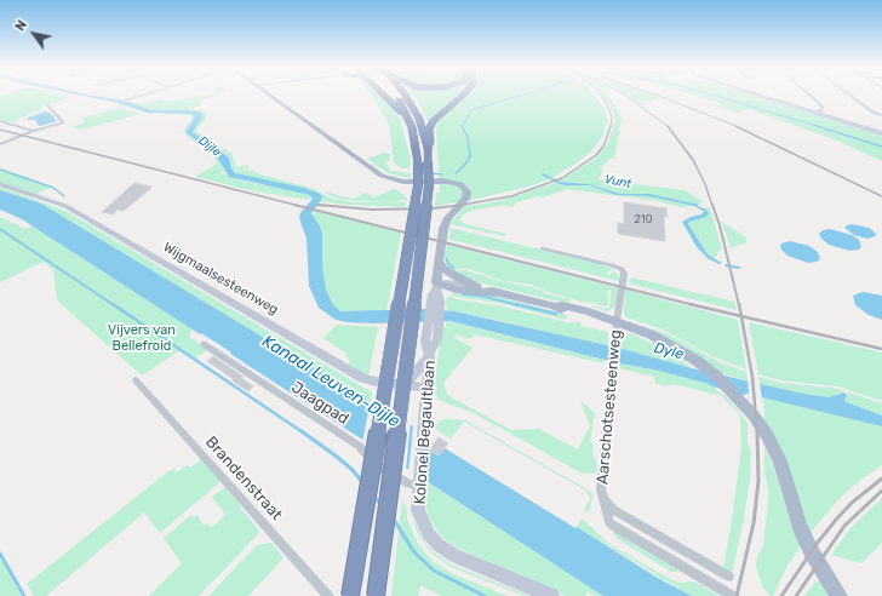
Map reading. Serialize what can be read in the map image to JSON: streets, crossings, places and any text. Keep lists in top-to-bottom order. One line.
{"streets":{"main road":["Aarschotsesteenweg"],"street":["Wijgmaalsesteenweg","Jaagpad","Kolonel Begaultlaan","Brandenstraat"]},"crossings":[["Wijgmaalsesteenweg","Kolonel Begaultlaan"],["Jaagpad","Kolonel Begaultlaan"],["Aarschotsesteenweg","Kolonel Begaultlaan"]],"water":["Dijle","Vunt","Dyle","Kanaal Leuven-Dijle"],"parks":["Vijvers van Bellefroid"],"house_numbers":["210"],"north":"top left"}
